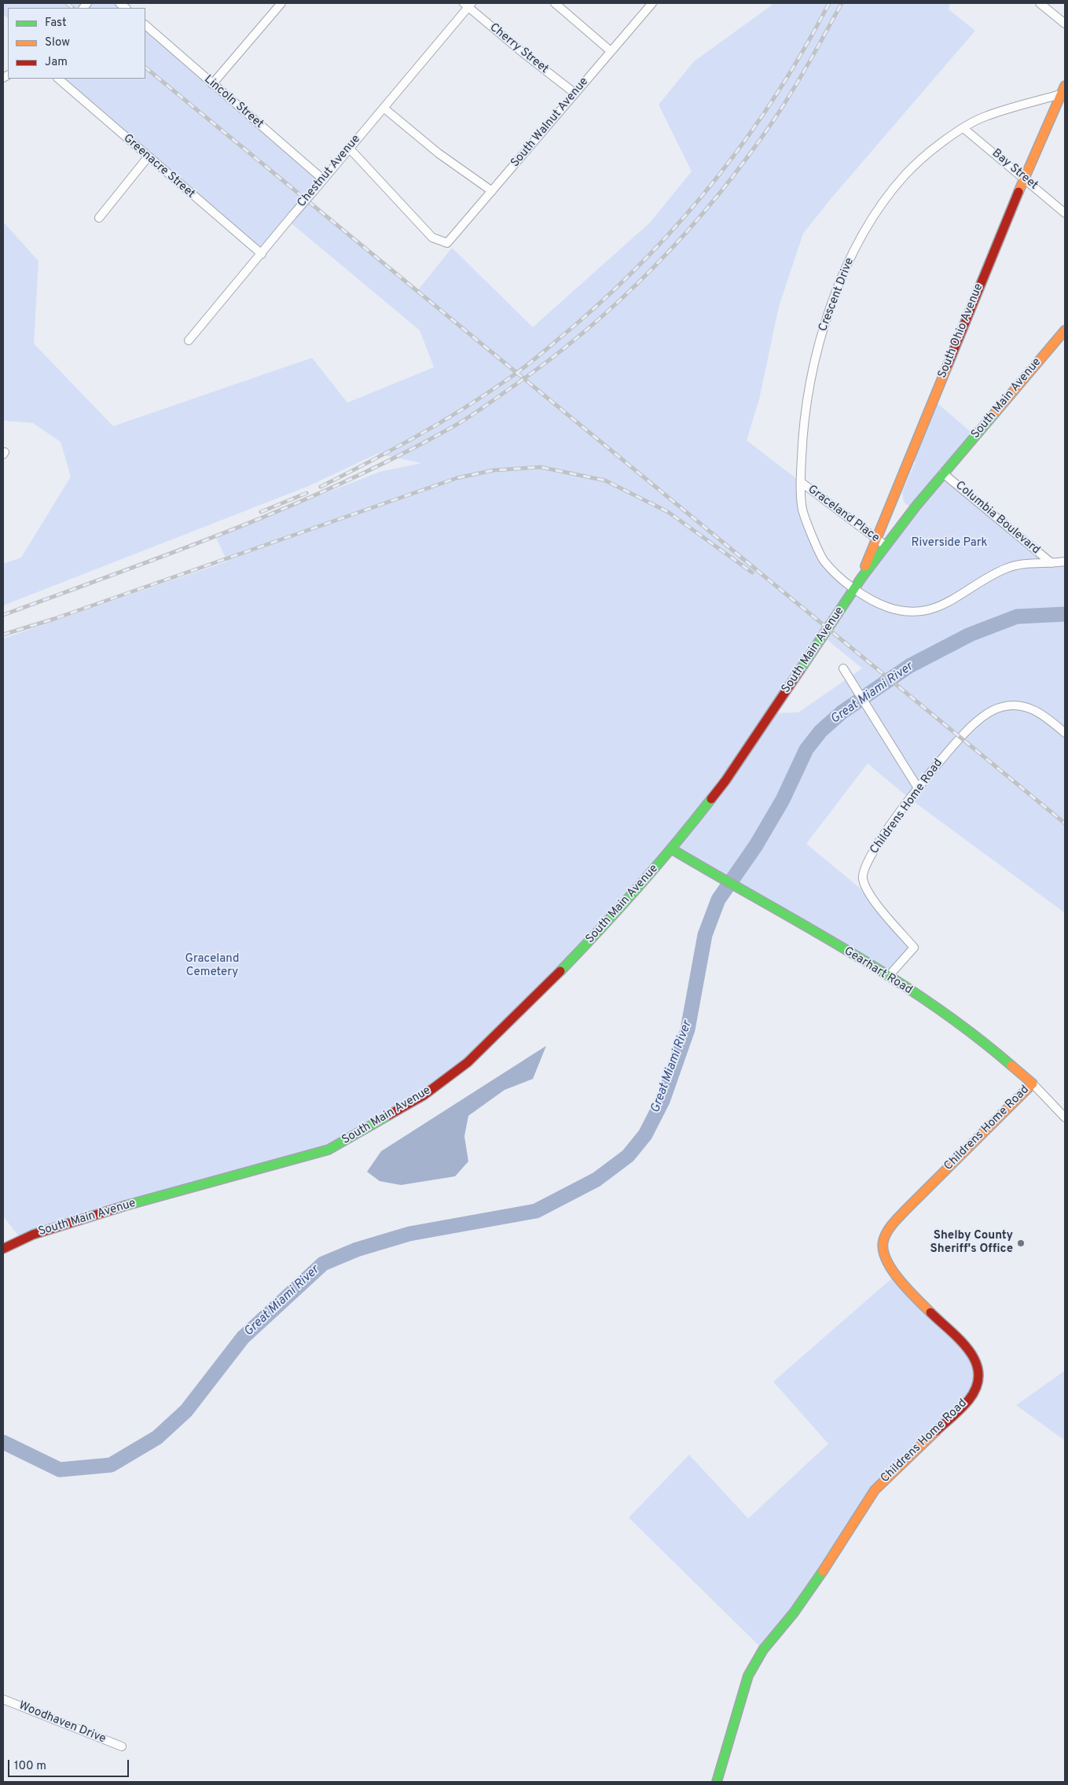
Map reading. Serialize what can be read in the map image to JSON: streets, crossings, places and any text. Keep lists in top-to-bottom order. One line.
{"streets":{"main road":["South Ohio Avenue","South Main Avenue","Childrens Home Road","Gearhart Road"],"street":["Cherry Street","Lincoln Street","South Walnut Avenue","Greenacre Street","Bay Street","Chestnut Avenue","Crescent Drive","Graceland Place","Columbia Boulevard","Woodhaven Drive"]},"crossings":[["Cherry Street","South Walnut Avenue"],["Cherry Street","Chestnut Avenue"],["Lincoln Street","Chestnut Avenue"],["South Walnut Avenue","Chestnut Avenue"],["Greenacre Street","Chestnut Avenue"],["Bay Street","Crescent Drive"],["Bay Street","South Ohio Avenue"],["Crescent Drive","South Ohio Avenue"],["Crescent Drive","South Main Avenue"],["Crescent Drive","Graceland Place"],["Crescent Drive","Columbia Boulevard"],["South Ohio Avenue","South Main Avenue"],["South Ohio Avenue","Graceland Place"],["South Main Avenue","Graceland Place"],["South Main Avenue","Columbia Boulevard"],["South Main Avenue","Gearhart Road"],["Childrens Home Road","Gearhart Road"]],"water":["Great Miami River"],"parks":["Riverside Park","Graceland Cemetery"],"places":["Shelby County Sheriff's Office"],"legend":["Fast","Slow","Jam"],"scale_bar":"100 m"}
